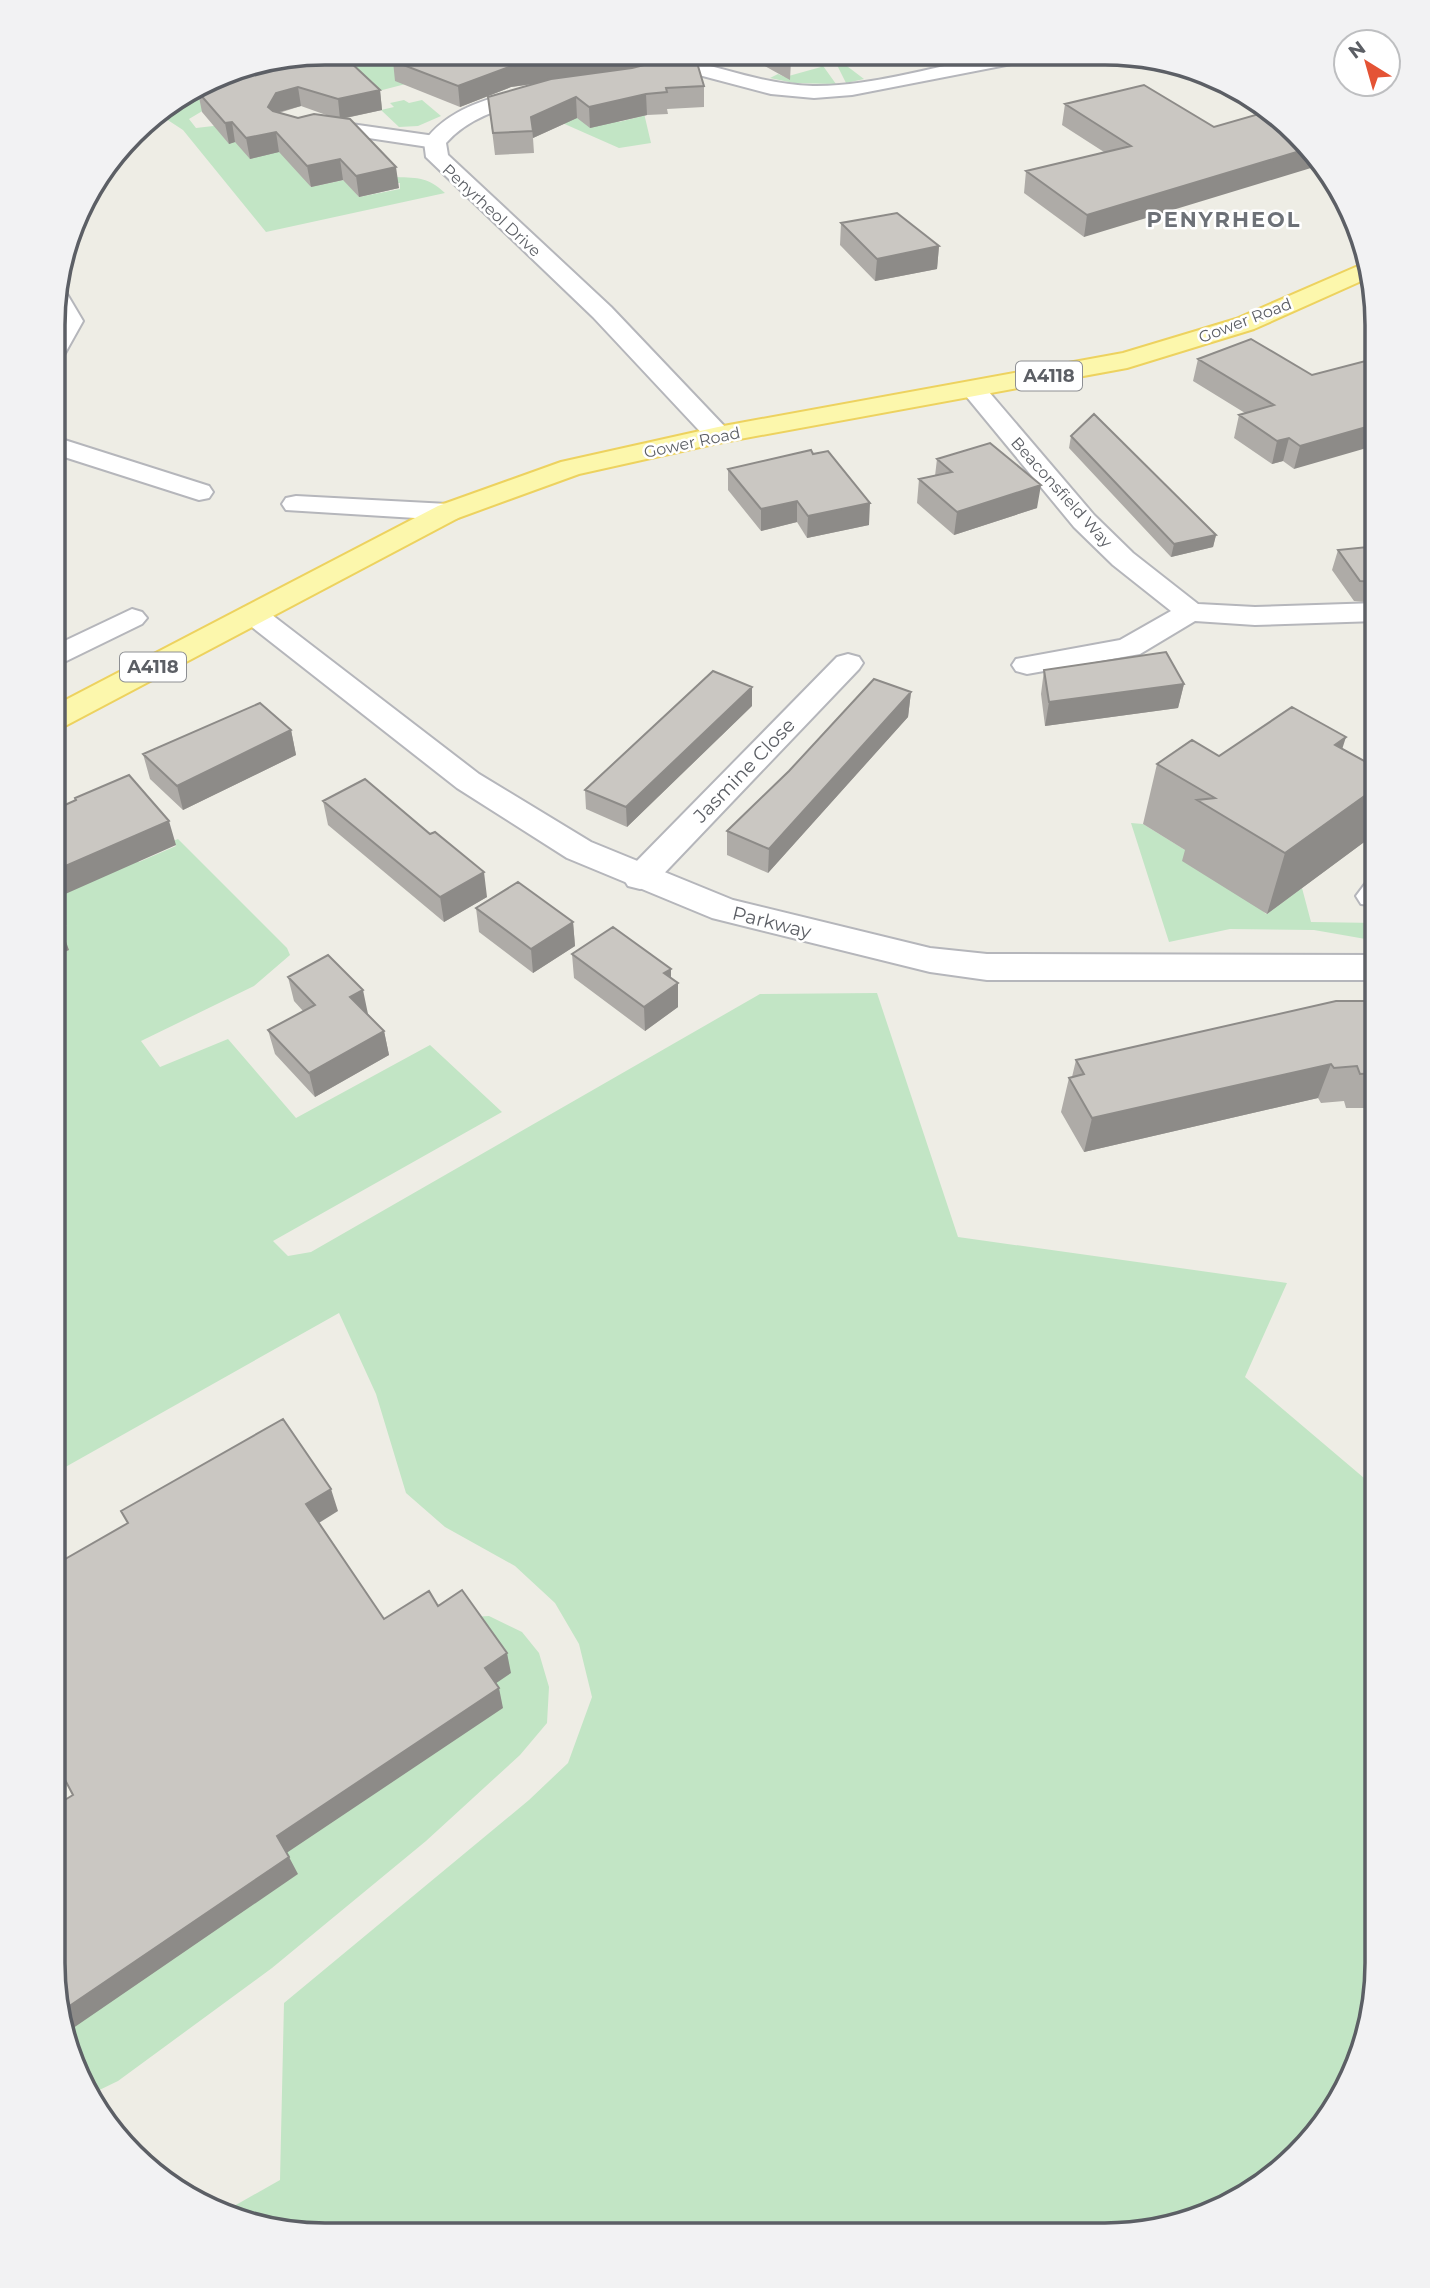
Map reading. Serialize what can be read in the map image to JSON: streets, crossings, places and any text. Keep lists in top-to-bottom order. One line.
{"streets":{"main road":["Gower Road","A4118"],"street":["Penyrheol Drive","Beaconsfield Way","Jasmine Close","Parkway"]},"crossings":[["Penyrheol Drive","Gower Road"],["Gower Road","Beaconsfield Way"],["Gower Road","Parkway"],["Jasmine Close","Parkway"]],"districts":["PENYRHEOL"],"north":"top left"}
